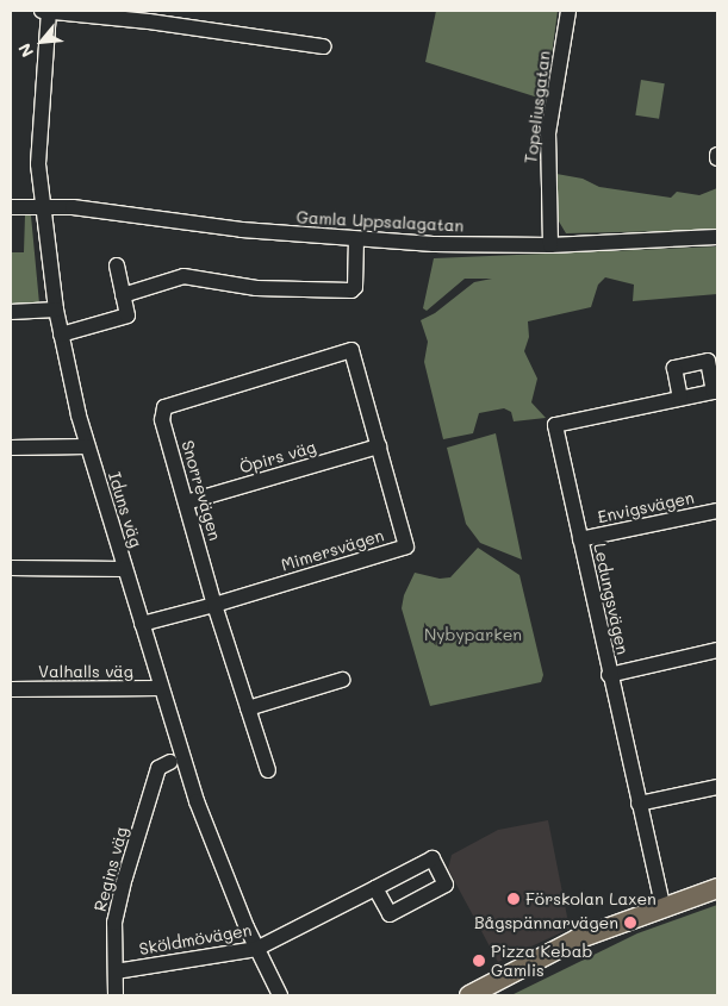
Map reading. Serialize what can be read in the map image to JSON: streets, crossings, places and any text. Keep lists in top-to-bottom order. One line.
{"streets":{"street":["Topeliusgatan","Gamla Uppsalagatan","Öpirs väg","Snorrevägen","Envigsvägen","Iduns väg","Mimersvägen","Ledungsvägen","Valhalls väg","Regins väg","Sköldmövägen"]},"crossings":[["Topeliusgatan","Gamla Uppsalagatan"],["Gamla Uppsalagatan","Iduns väg"],["Öpirs väg","Snorrevägen"],["Öpirs väg","Mimersvägen"],["Snorrevägen","Mimersvägen"],["Envigsvägen","Ledungsvägen"],["Iduns väg","Mimersvägen"],["Iduns väg","Valhalls väg"],["Iduns väg","Sköldmövägen"],["Regins väg","Sköldmövägen"]],"parks":["Nybyparken"],"places":["Förskolan Laxen","Bågspännarvägen","Pizza Kebab Gamlis"],"north":"bottom left"}
